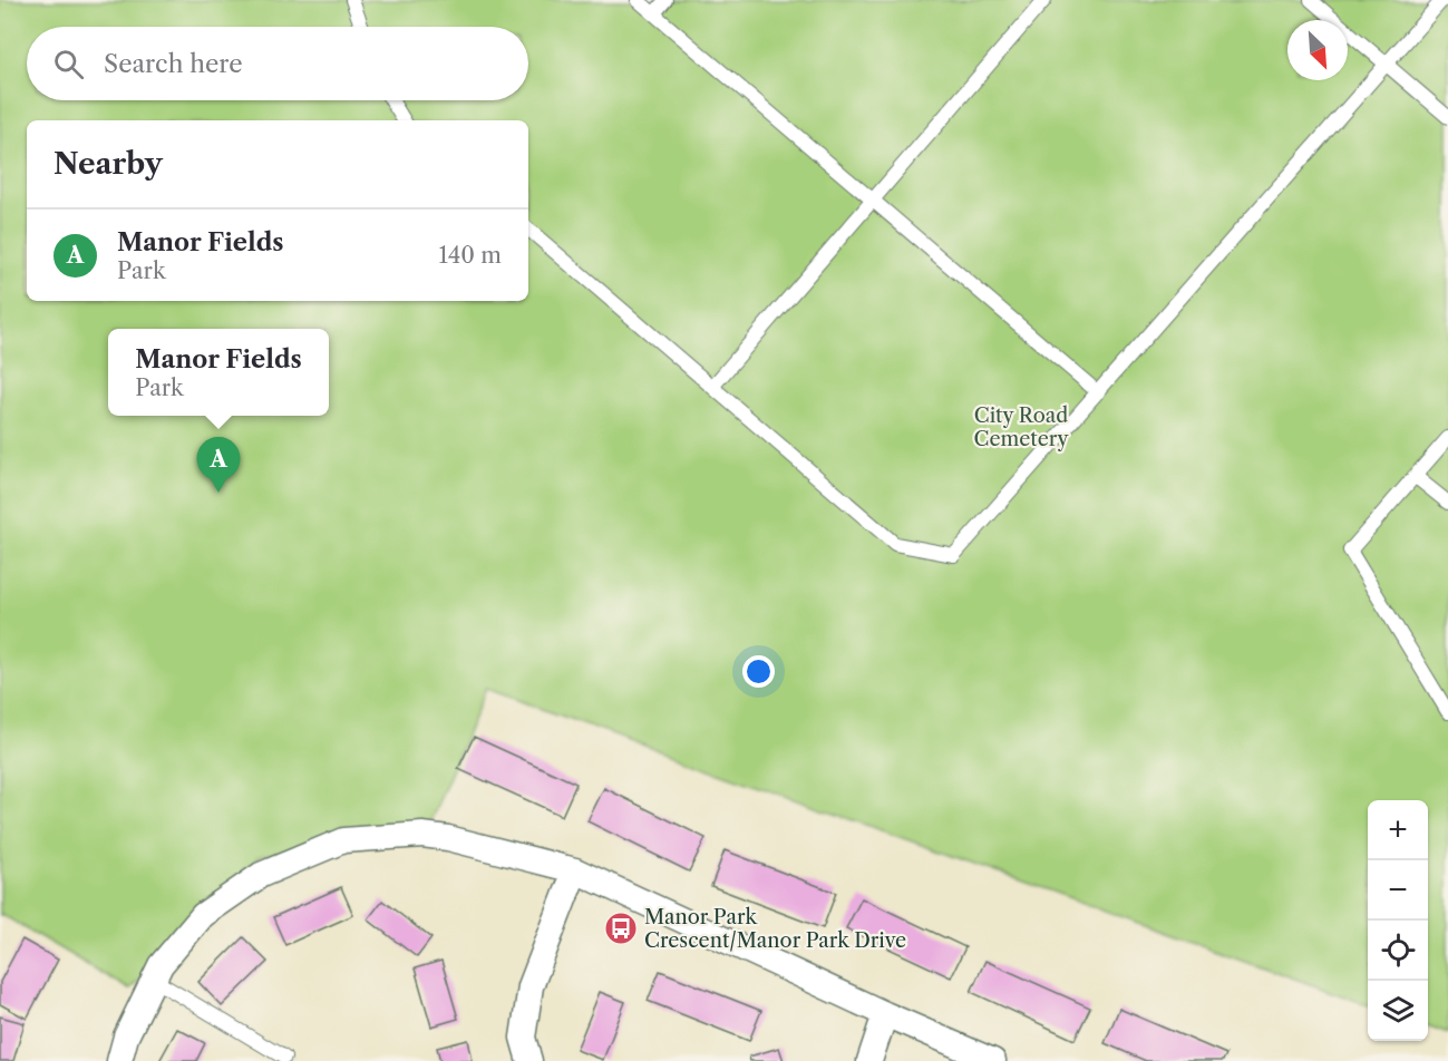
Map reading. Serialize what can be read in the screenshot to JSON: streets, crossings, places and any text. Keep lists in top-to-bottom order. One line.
{"parks":["City Road Cemetery"],"places":{"bus stop":["Manor Park Crescent/Manor Park Drive"]},"north":"bottom right","page":{"search":"Search here","heading":"Nearby","list":[{"mark":"A","name":"Manor Fields","note":"Park","value":"140 m"}],"popup":["Manor Fields","Park"],"pins":"A","map_buttons":["+","−"]}}
